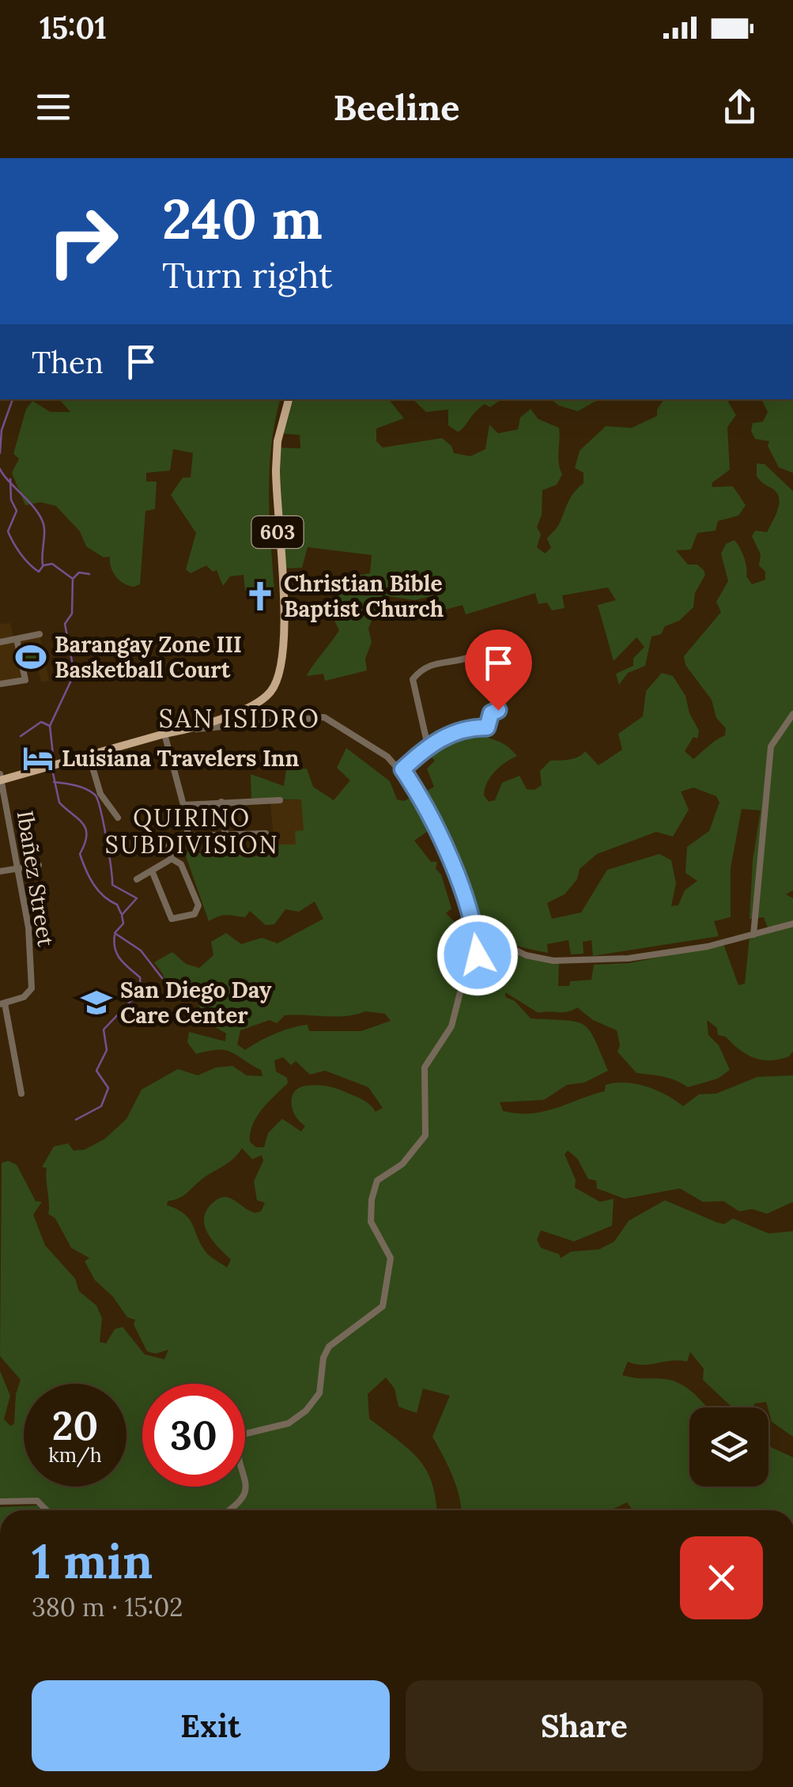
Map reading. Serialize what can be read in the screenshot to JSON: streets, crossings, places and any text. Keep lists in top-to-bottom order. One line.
{"streets":{"main road":["603"],"street":["Ibañez Street"]},"crossings":[["603","Ibañez Street"]],"districts":["SAN ISIDRO","QUIRINO SUBDIVISION"],"places":{"church":["Christian Bible Baptist Church"],"sports":["Barangay Zone III Basketball Court"],"hotel":["Luisiana Travelers Inn"],"school or university":["San Diego Day Care Center"]},"page":{"status":"15:01","header":"Beeline","turn":["240 m","Turn right"],"then":"Then","speed":"20 km/h","limit":"30","heading":["1 min","380 m · 15:02"],"buttons":["Exit","Share"]}}
